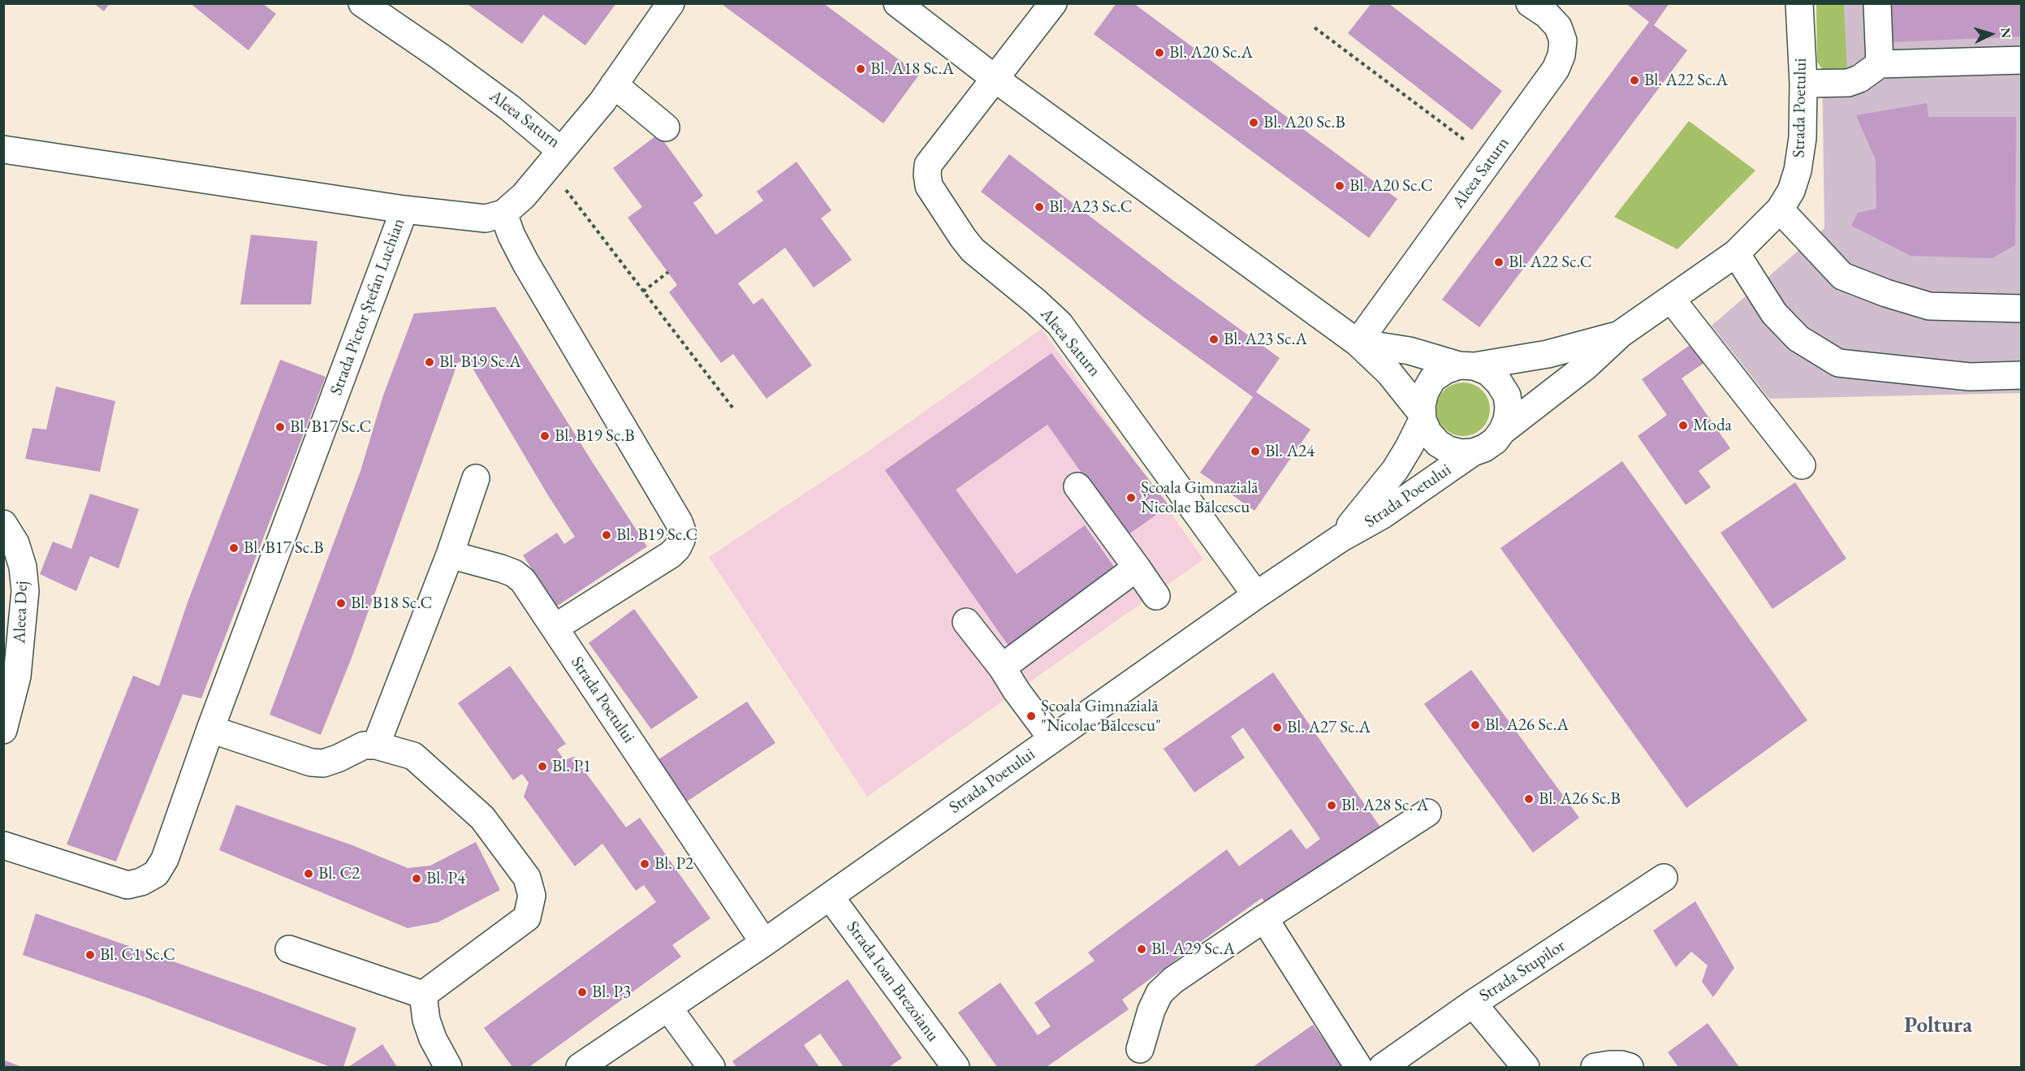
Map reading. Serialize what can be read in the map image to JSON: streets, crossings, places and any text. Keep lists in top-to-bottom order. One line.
{"streets":{"street":["Strada Poetului","Aleea Saturn","Strada Pictor Ștefan Luchian","Aleea Dej","Strada Stupilor","Strada Ioan Brezoianu"]},"crossings":[["Strada Poetului","Aleea Saturn"],["Strada Poetului","Strada Ioan Brezoianu"]],"districts":["Poltura"],"places":["Bl. A20 Sc.A","Bl. A18 Sc.A","Bl. A22 Sc.A","Bl. A20 Sc.B","Bl. A20 Sc.C","Bl. A23 Sc.C","Bl. A22 Sc.C","Bl. A23 Sc.A","Bl. B19 Sc.A","Moda","Bl. B17 Sc.C","Bl. B19 Sc.B","Bl. A24","Școala Gimnazială Nicolae Bălcescu","Bl. B19 Sc.C","Bl. B17 Sc.B","Bl. B18 Sc.C","Școala Gimnazială \"Nicolae Bălcescu\"","Bl. A26 Sc.A","Bl. A27 Sc.A","Bl. P1","Bl. A26 Sc.B","Bl. A28 Sc. A","Bl. P2","Bl. C2","Bl. P4","Bl. A29 Sc.A","Bl. C1 Sc.C","Bl. P3"],"north":"right"}
